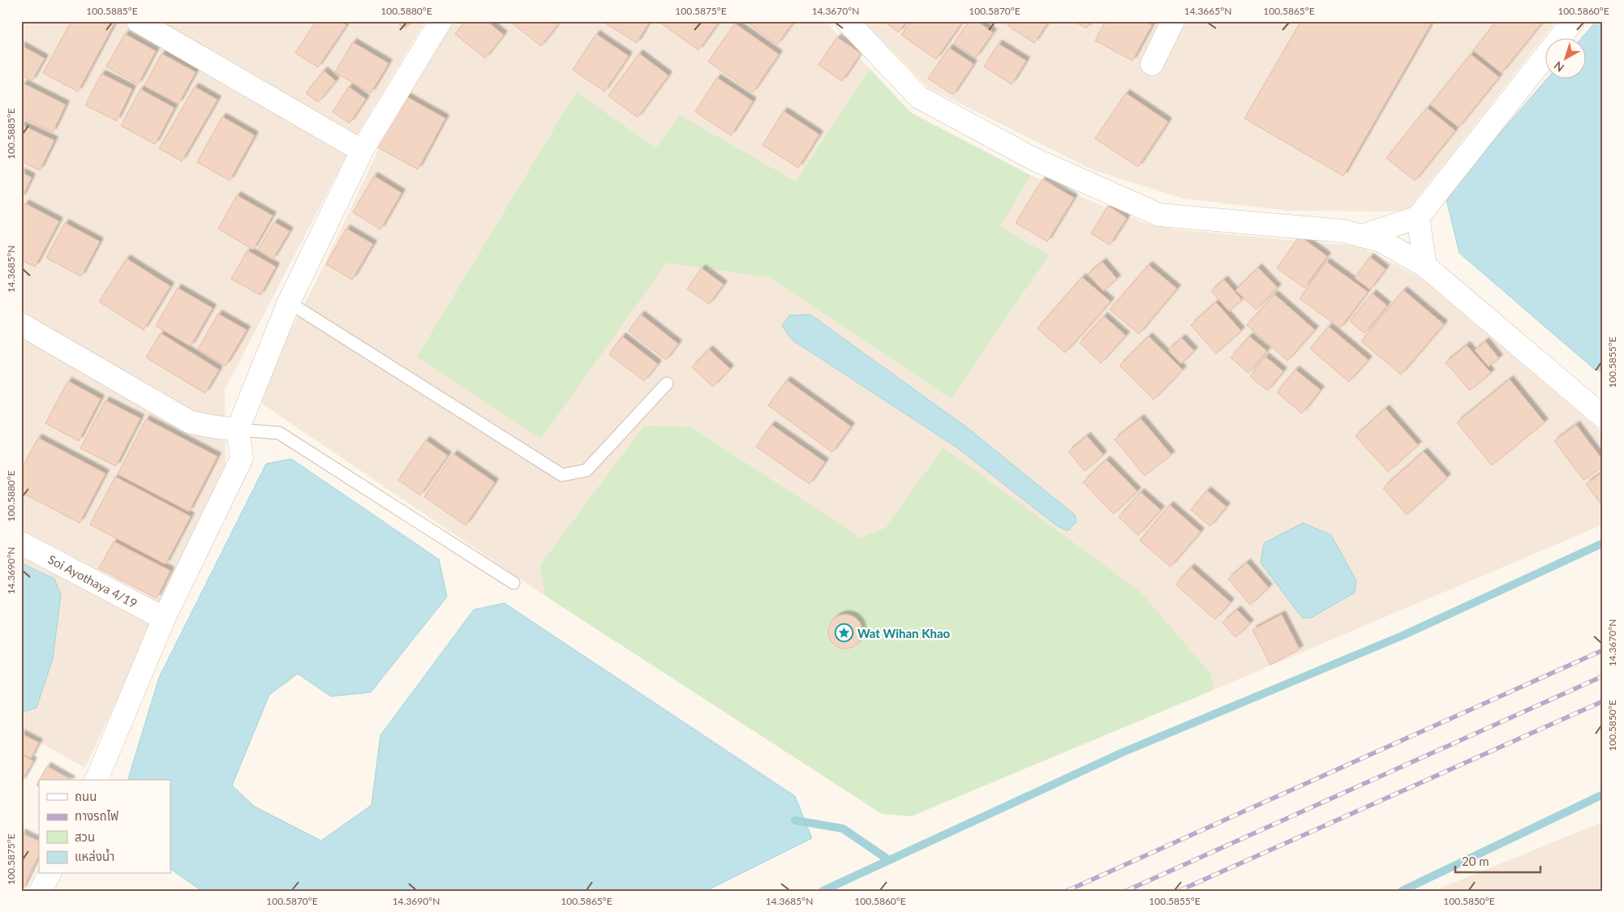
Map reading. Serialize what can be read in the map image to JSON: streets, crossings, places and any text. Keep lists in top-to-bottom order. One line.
{"streets":{"street":["Soi Ayothaya 4/19"]},"places":{"place":["Wat Wihan Khao"]},"legend":["ถนน","ทางรถไฟ","สวน","แหล่งน้ำ"],"scale_bar":"20 m","north":"bottom left","coordinates":["100.5885°E","100.5880°E","100.5875°E","14.3670°N","100.5870°E","14.3665°N","100.5865°E","100.5860°E","14.3685°N","100.5855°E","14.3690°N","100.5850°E"]}
